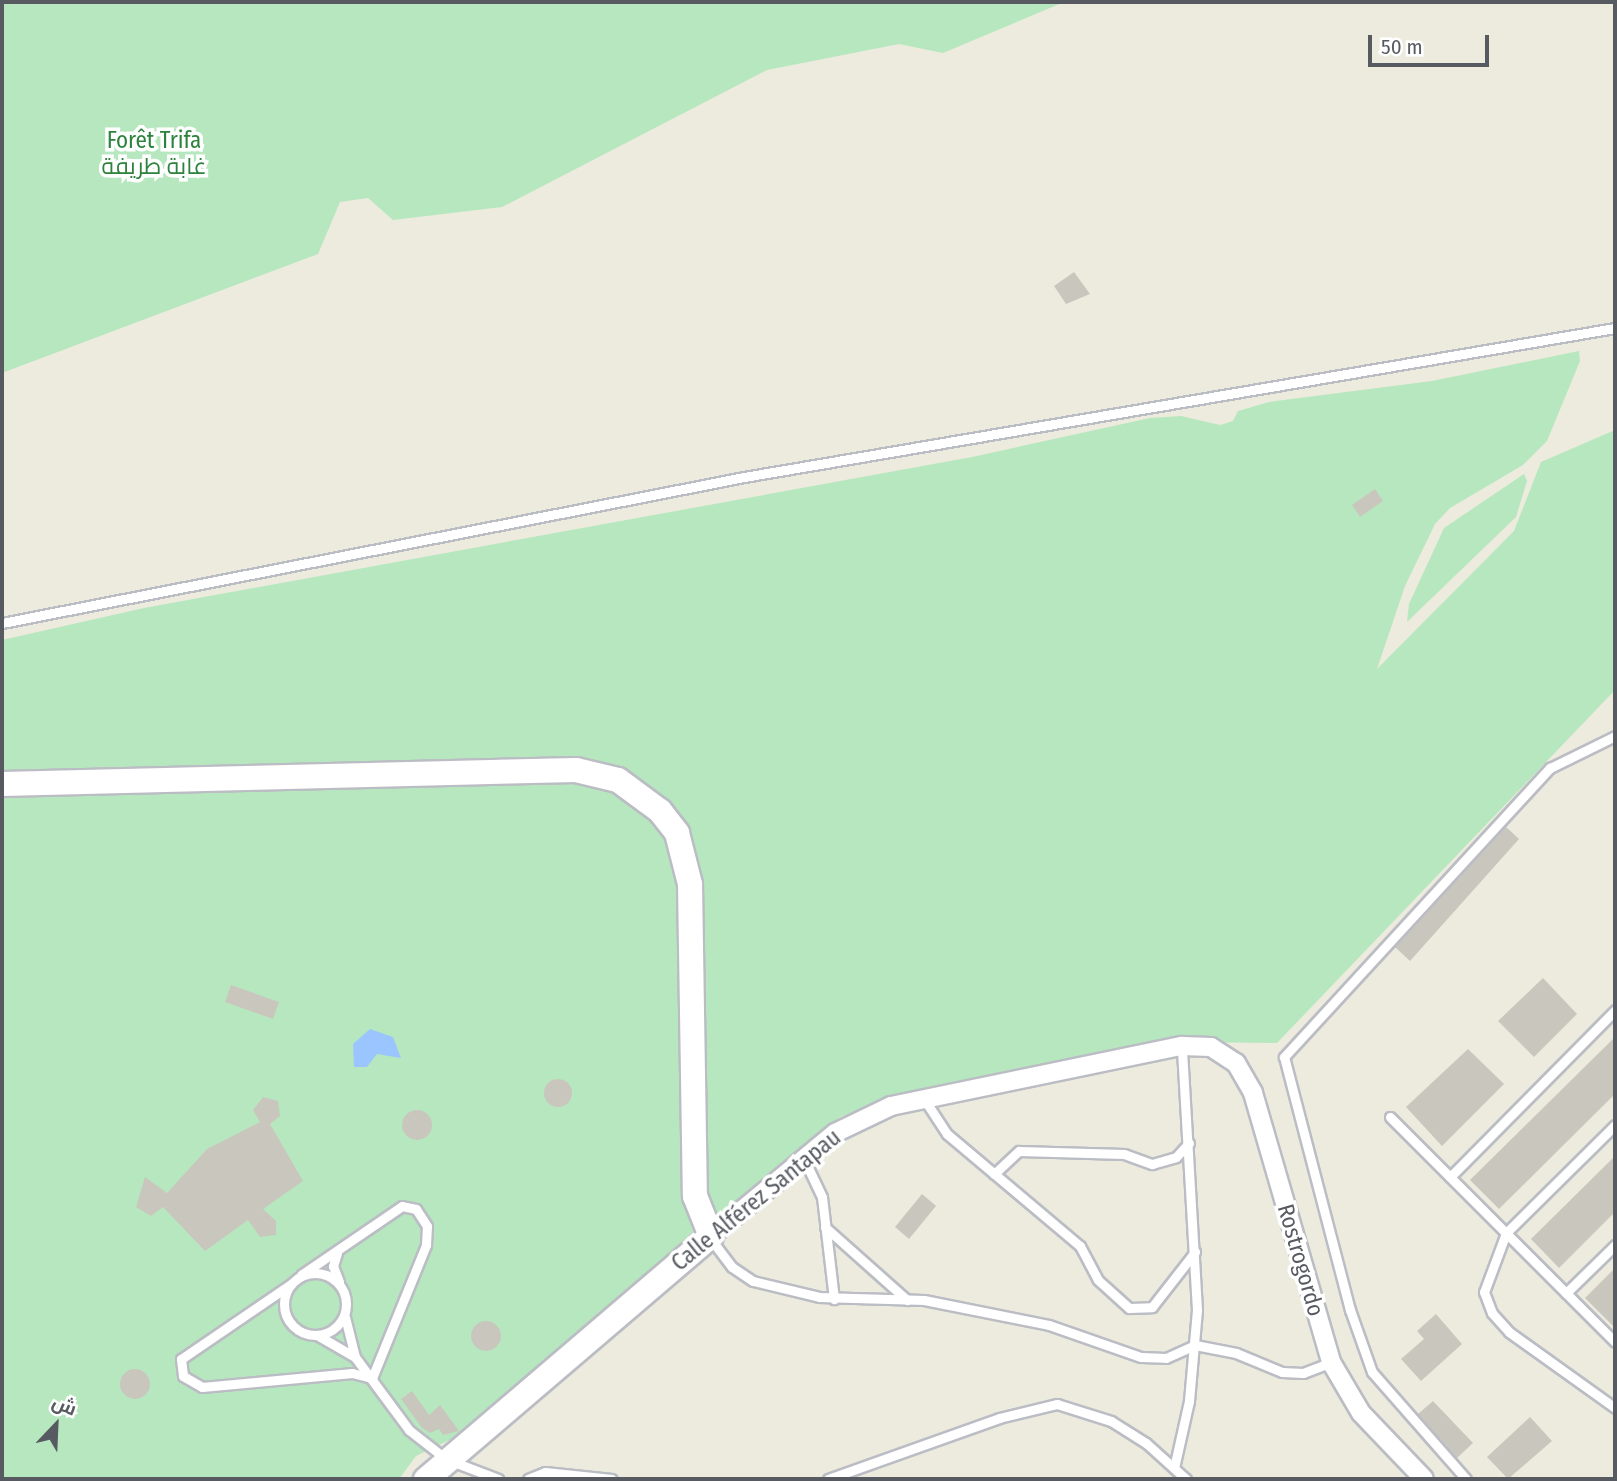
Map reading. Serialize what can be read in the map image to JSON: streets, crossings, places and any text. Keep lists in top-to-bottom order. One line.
{"streets":{"street":["Calle Alférez Santapau","Rostrogordo"]},"crossings":[["Calle Alférez Santapau","Rostrogordo"]],"parks":["Forêt Trifa غابة طريفة"],"scale_bar":"50 m","north":"top right"}
